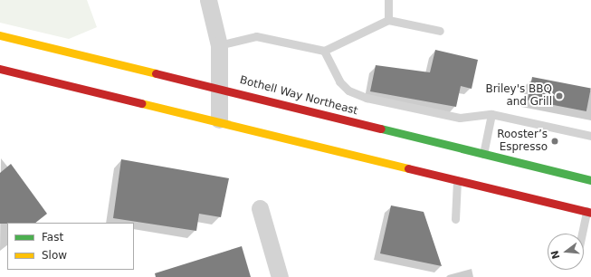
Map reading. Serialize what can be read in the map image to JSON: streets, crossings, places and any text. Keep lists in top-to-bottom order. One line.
{"streets":{"main road":["Bothell Way Northeast"]},"places":["Briley's BBQ and Grill","Rooster’s Espresso"],"legend":["Fast","Slow"],"north":"left"}
